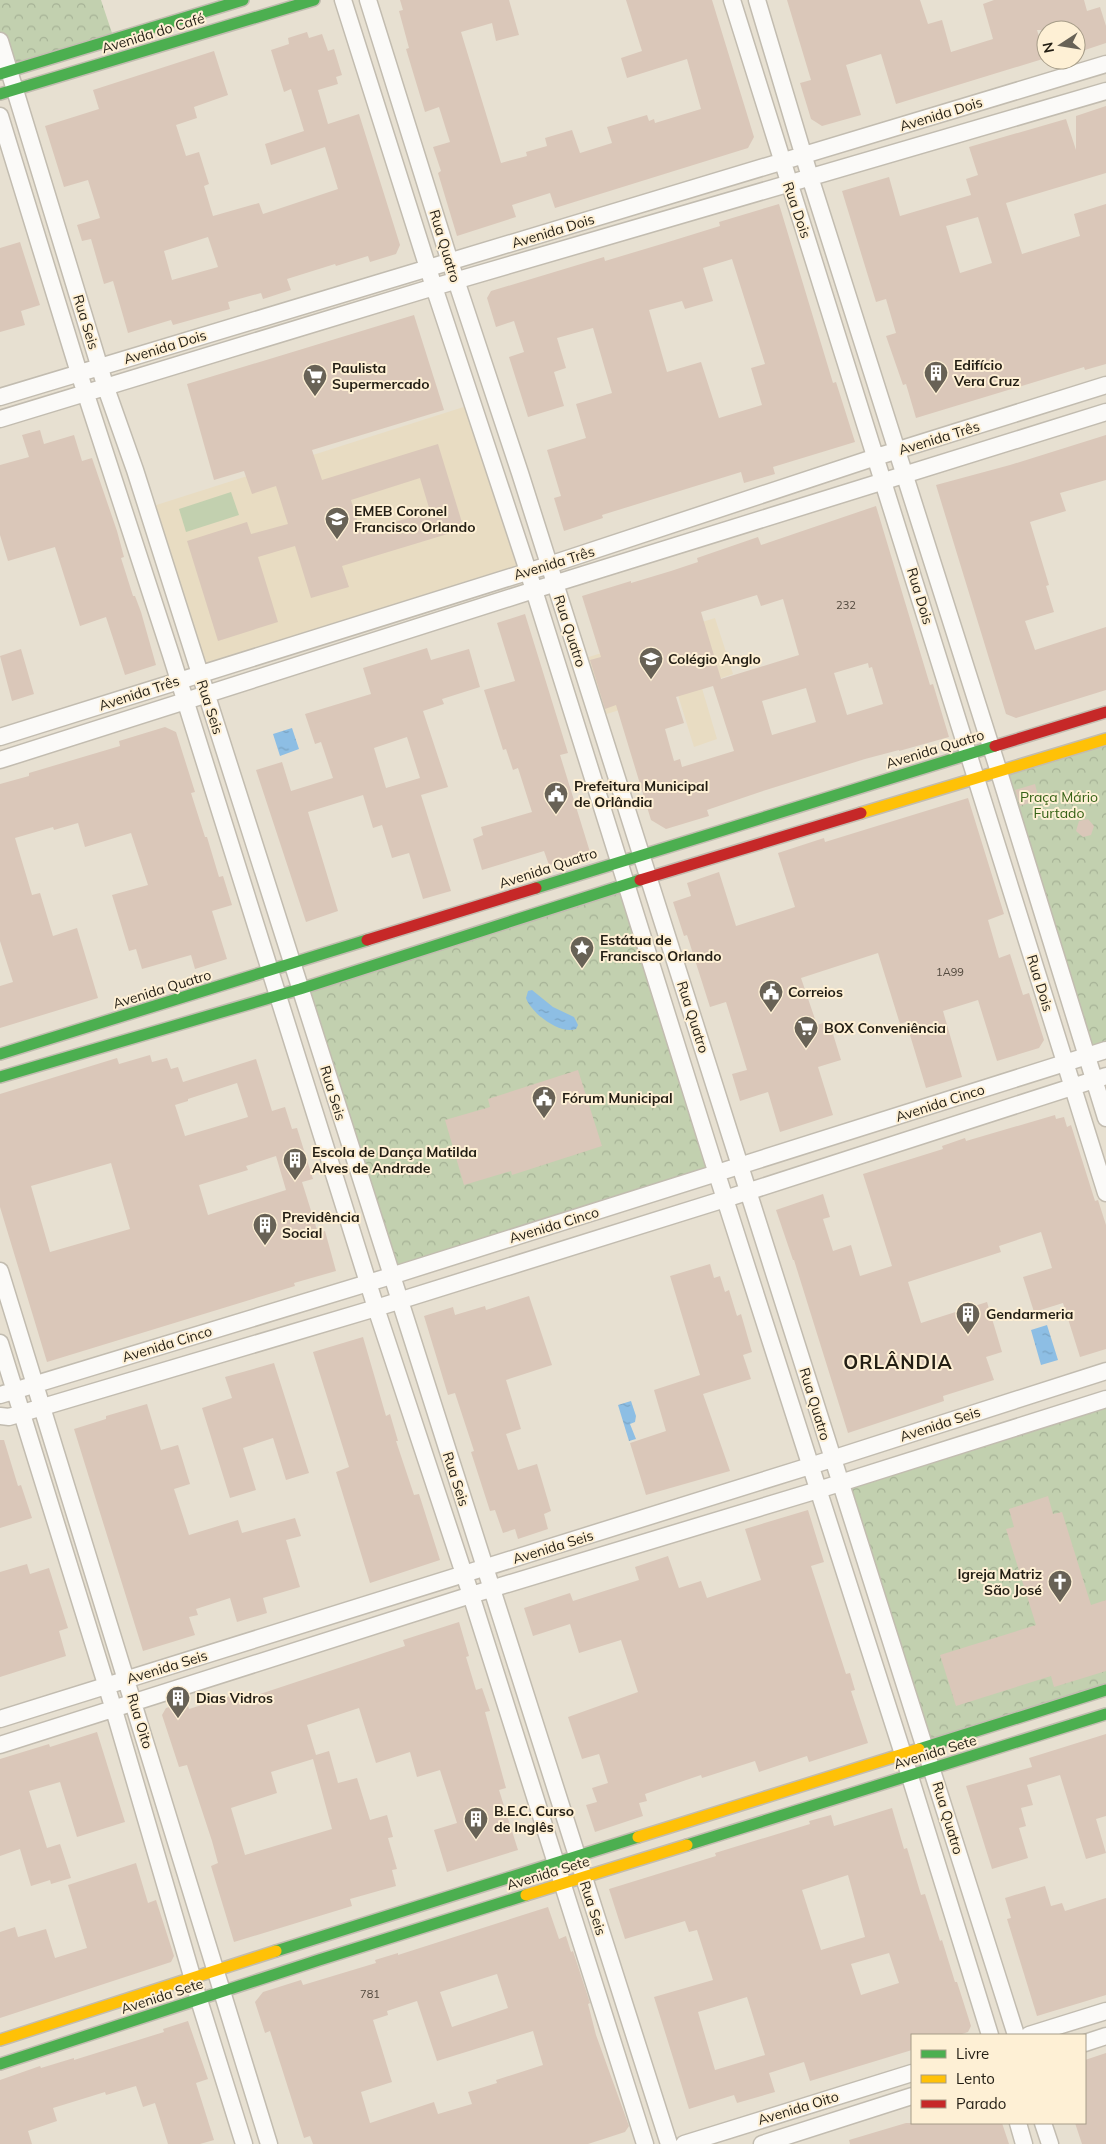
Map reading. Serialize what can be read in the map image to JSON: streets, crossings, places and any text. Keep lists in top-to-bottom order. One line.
{"streets":{"street":["Avenida do Café","Avenida Dois","Rua Dois","Rua Quatro","Rua Seis","Avenida Três","Avenida Quatro","Avenida Cinco","Avenida Seis","Rua Oito","Avenida Sete","Avenida Oito"]},"crossings":[["Avenida do Café","Rua Seis"],["Avenida Dois","Rua Dois"],["Avenida Dois","Rua Quatro"],["Avenida Dois","Rua Seis"],["Rua Dois","Avenida Três"],["Rua Dois","Avenida Quatro"],["Rua Dois","Avenida Cinco"],["Rua Quatro","Avenida Três"],["Rua Quatro","Avenida Quatro"],["Rua Quatro","Avenida Cinco"],["Rua Quatro","Avenida Seis"],["Rua Quatro","Avenida Sete"],["Rua Seis","Avenida Três"],["Rua Seis","Avenida Quatro"],["Rua Seis","Avenida Cinco"],["Rua Seis","Avenida Seis"],["Rua Seis","Avenida Sete"],["Avenida Cinco","Rua Oito"],["Avenida Seis","Rua Oito"],["Rua Oito","Avenida Sete"]],"districts":["ORLÂNDIA"],"parks":["Praça Mário Furtado"],"places":{"building":["Edifício Vera Cruz","Escola de Dança Matilda Alves de Andrade","Previdência Social","Gendarmeria","Dias Vidros","B.E.C. Curso de Inglês"],"supermarket":["Paulista Supermercado","BOX Conveniência"],"school or university":["EMEB Coronel Francisco Orlando","Colégio Anglo"],"public building":["Prefeitura Municipal de Orlândia","Correios","Fórum Municipal"],"place":["Estátua de Francisco Orlando"],"church":["Igreja Matriz São José"]},"house_numbers":["232","1A99","781"],"legend":["Livre","Lento","Parado"],"north":"left"}
